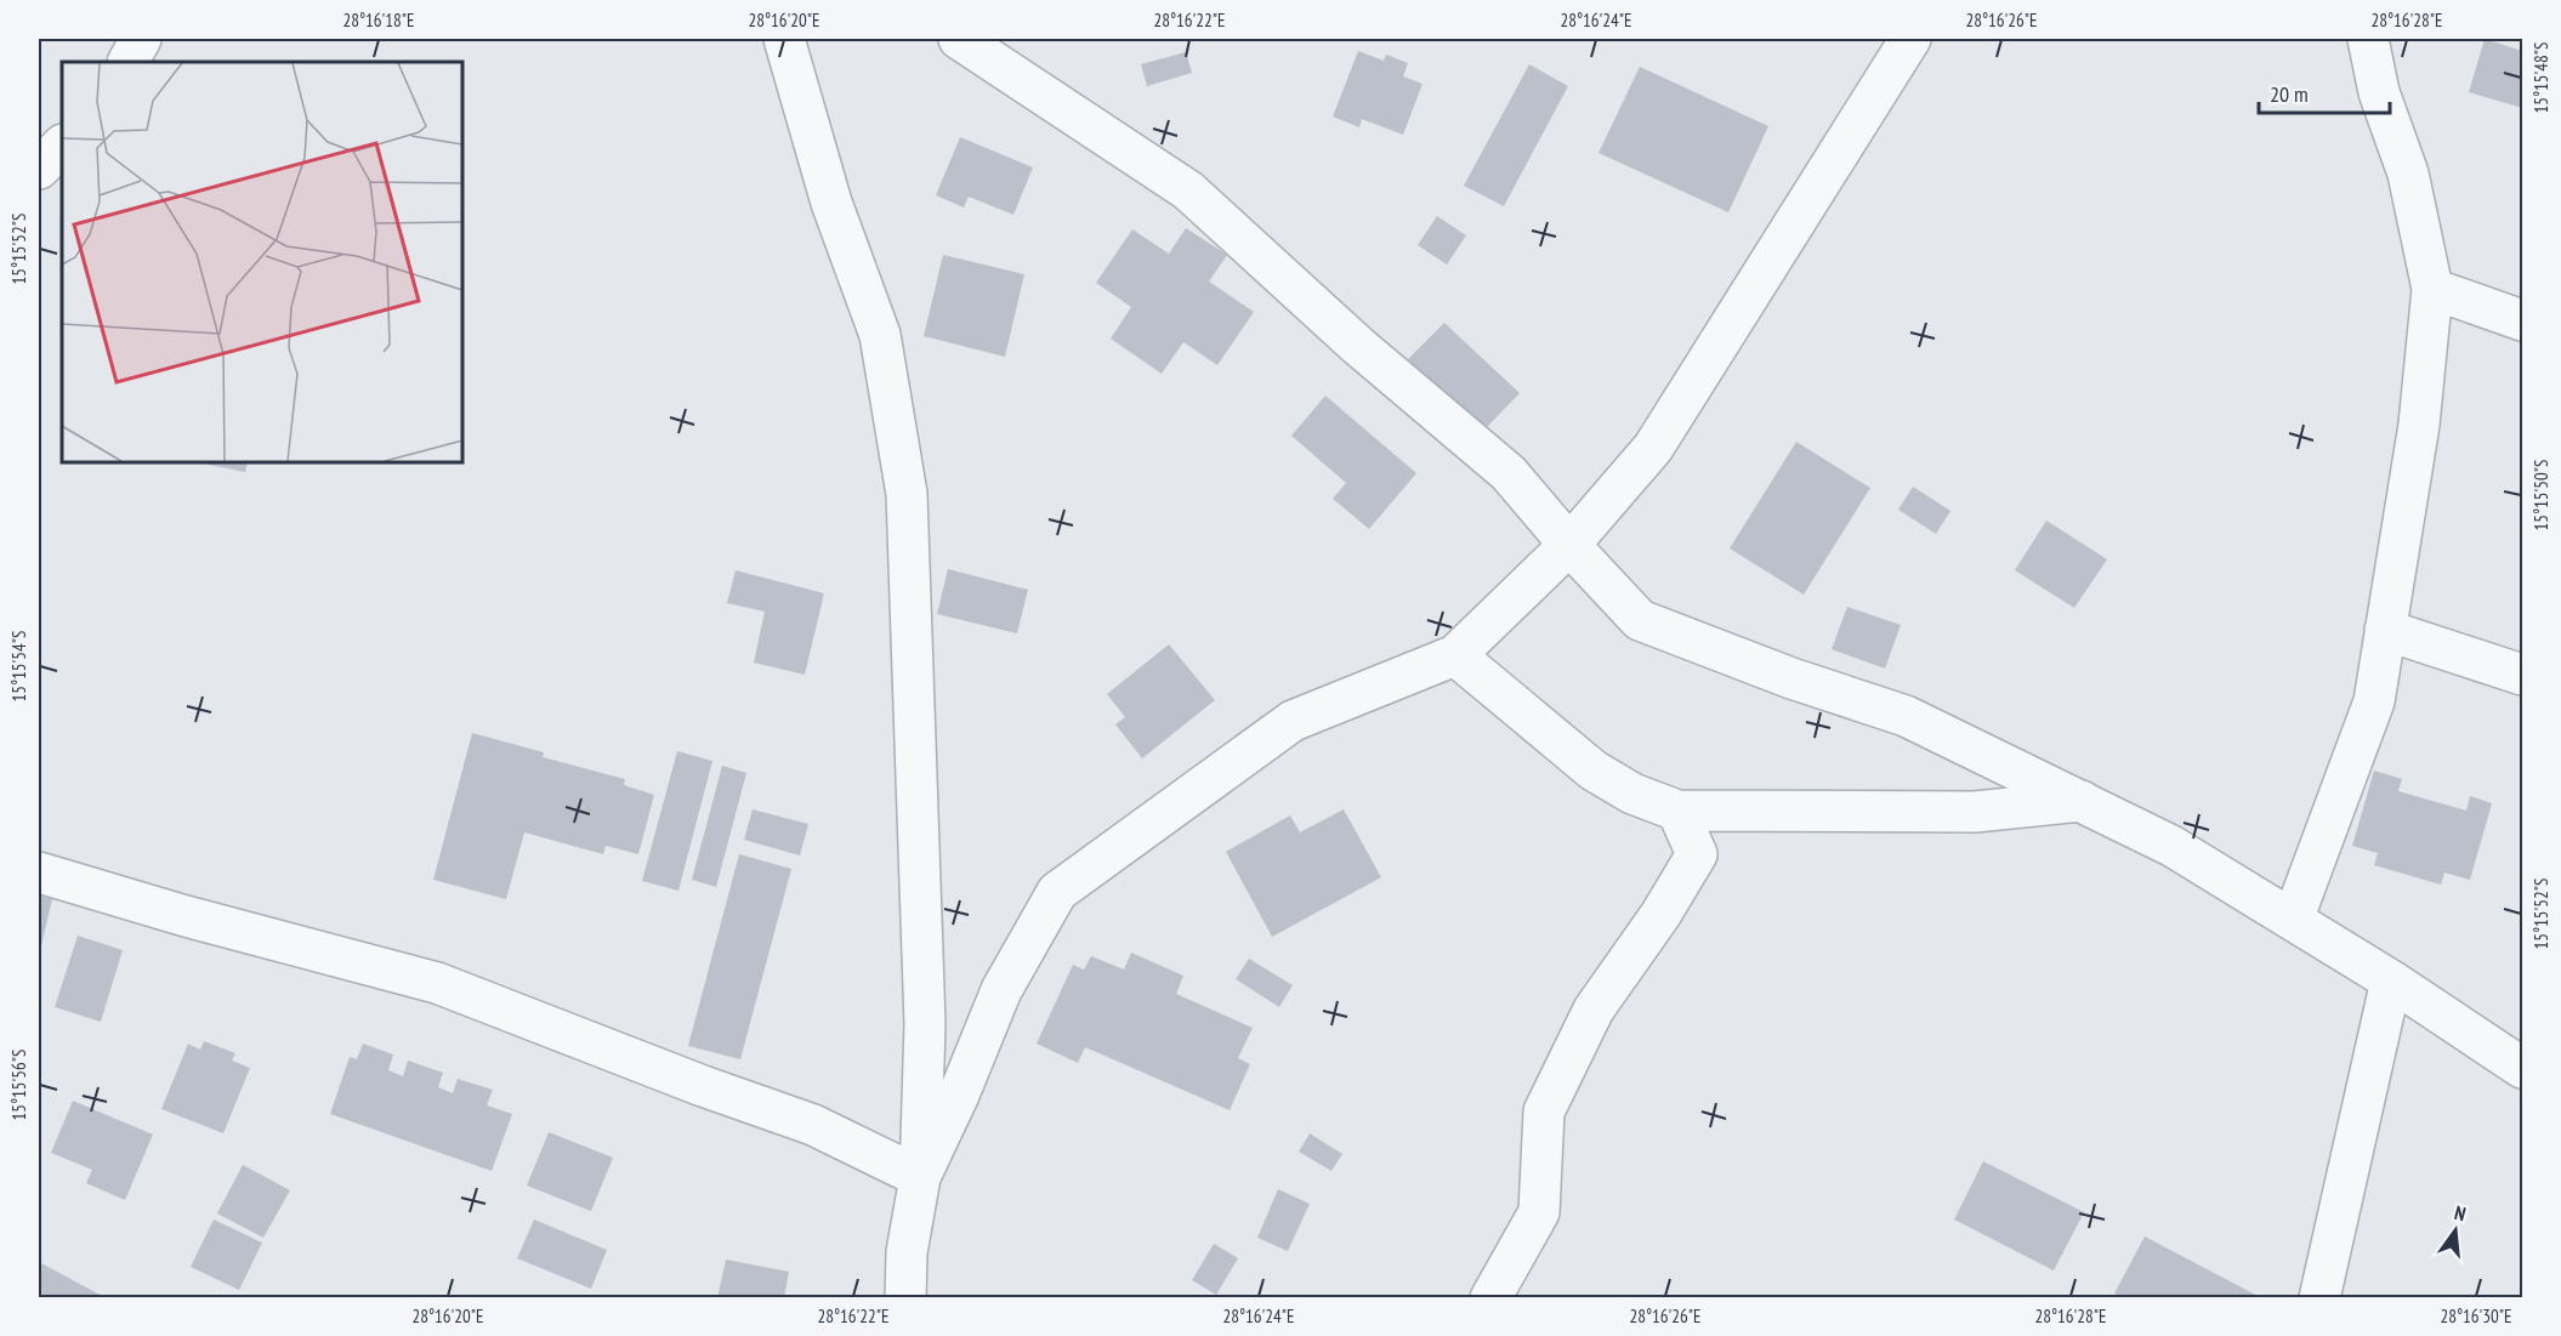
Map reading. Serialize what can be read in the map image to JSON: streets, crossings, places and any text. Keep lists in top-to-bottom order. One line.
{"scale_bar":"20 m","north":"top","coordinates":["28°16'18\"E","28°16'20\"E","28°16'22\"E","28°16'24\"E","28°16'26\"E","28°16'28\"E","15°15'48\"S","15°15'52\"S","15°15'50\"S","15°15'54\"S","15°15'56\"S","28°16'30\"E"]}
